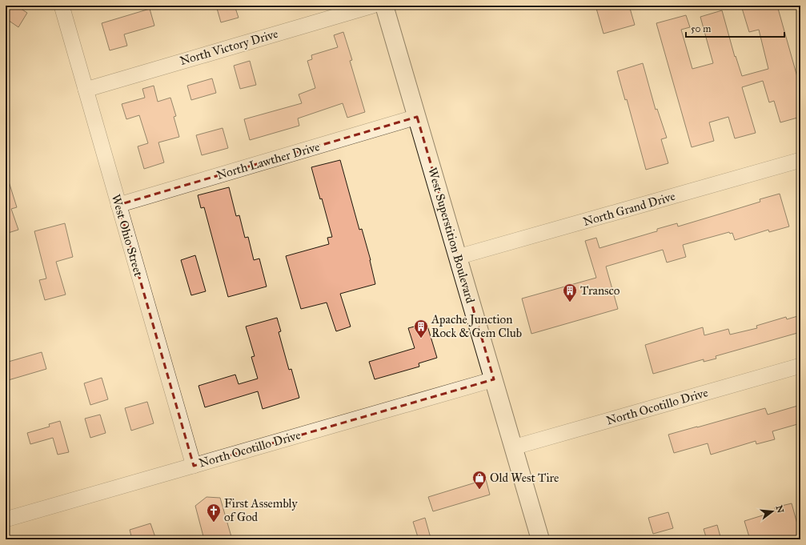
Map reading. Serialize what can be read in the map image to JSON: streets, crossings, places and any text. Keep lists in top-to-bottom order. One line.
{"streets":{"main road":["West Superstition Boulevard"],"street":["North Victory Drive","North Lawther Drive","North Grand Drive","West Ohio Street","North Ocotillo Drive"]},"crossings":[["North Victory Drive","West Ohio Street"],["North Lawther Drive","West Ohio Street"],["North Lawther Drive","West Superstition Boulevard"],["North Grand Drive","West Superstition Boulevard"],["West Ohio Street","North Ocotillo Drive"],["West Superstition Boulevard","North Ocotillo Drive"]],"places":{"building":["Transco","Apache Junction Rock & Gem Club"],"shop":["Old West Tire"],"church":["First Assembly of God"]},"scale_bar":"50 m","north":"right"}
